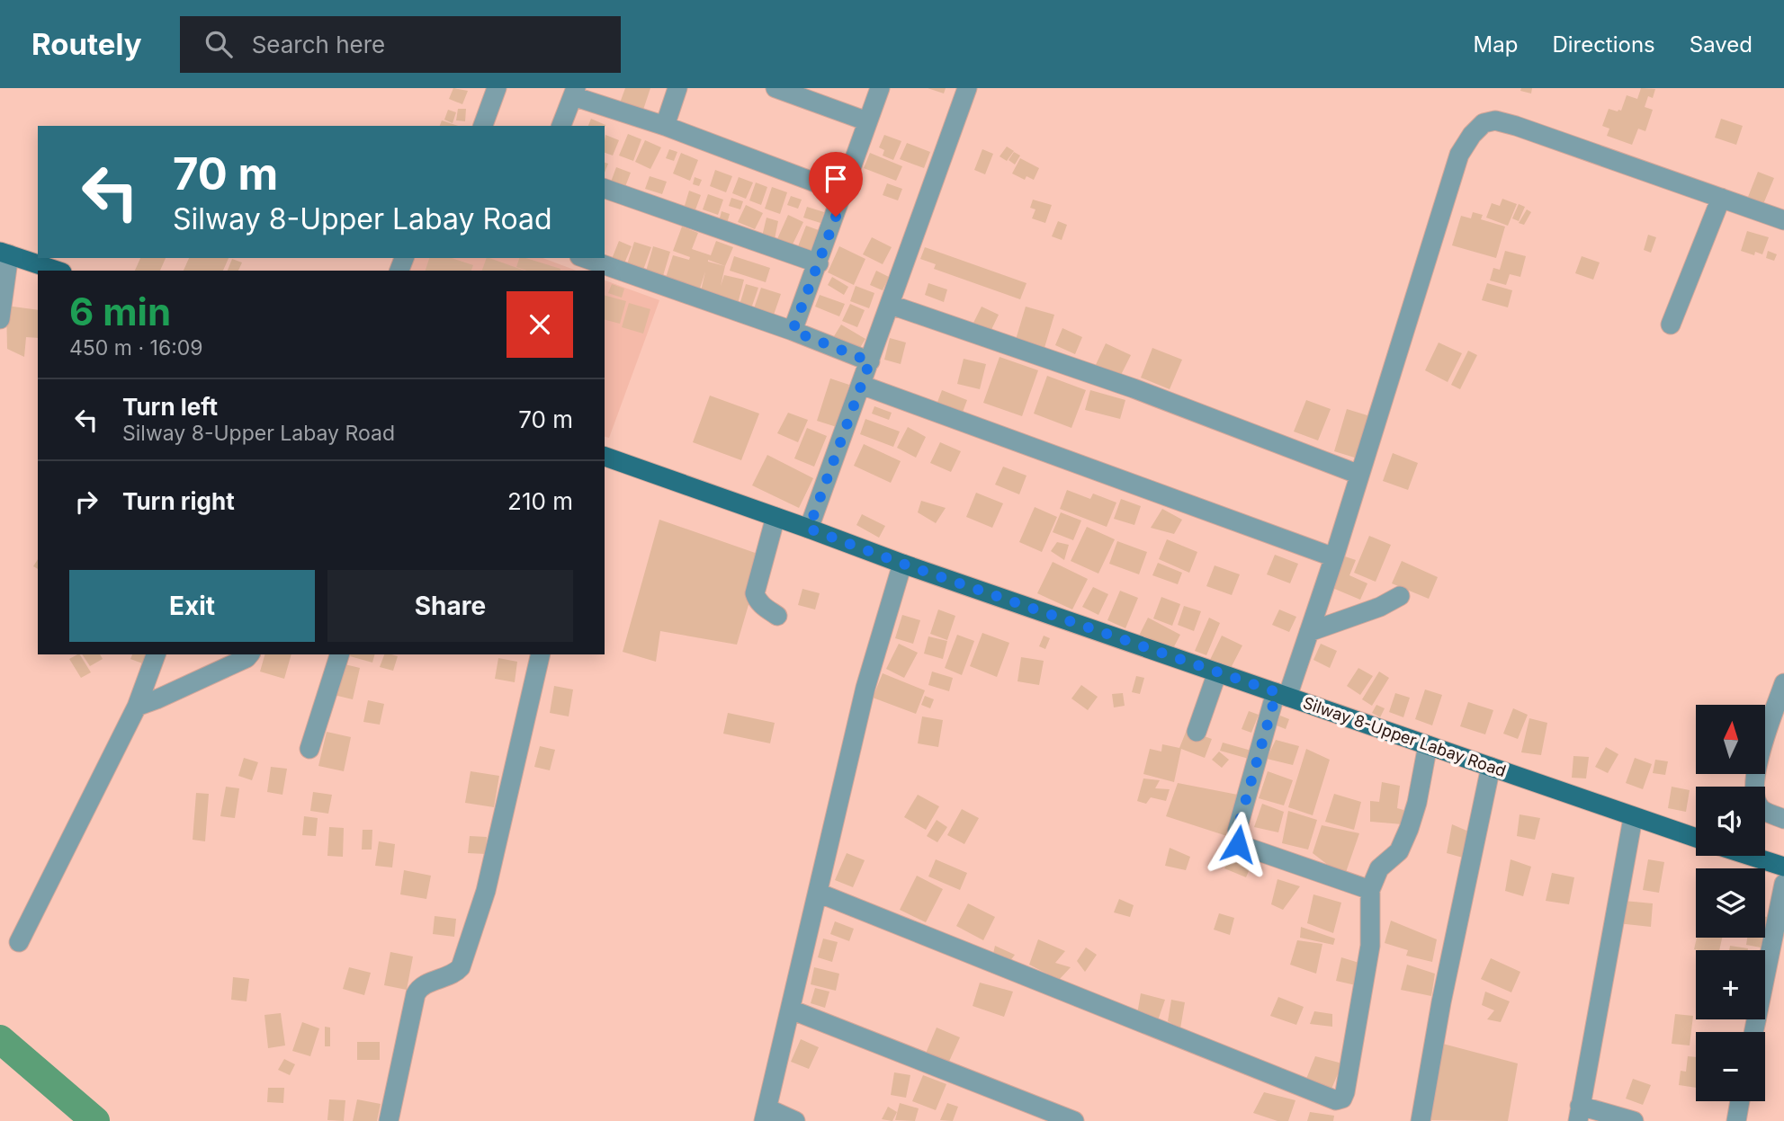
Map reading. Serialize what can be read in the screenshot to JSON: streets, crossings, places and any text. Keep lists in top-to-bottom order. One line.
{"streets":{"main road":["Silway 8-Upper Labay Road"]},"north":"top","page":{"header":"Routely","search":"Search here","nav":["Map","Directions","Saved"],"turn":["70 m","Silway 8-Upper Labay Road"],"heading":["6 min","450 m · 16:09"],"list":[{"name":"Turn left","note":"Silway 8-Upper Labay Road","value":"70 m"},{"name":"Turn right","value":"210 m"}],"buttons":["Exit","Share"],"map_buttons":["+","−"]}}
